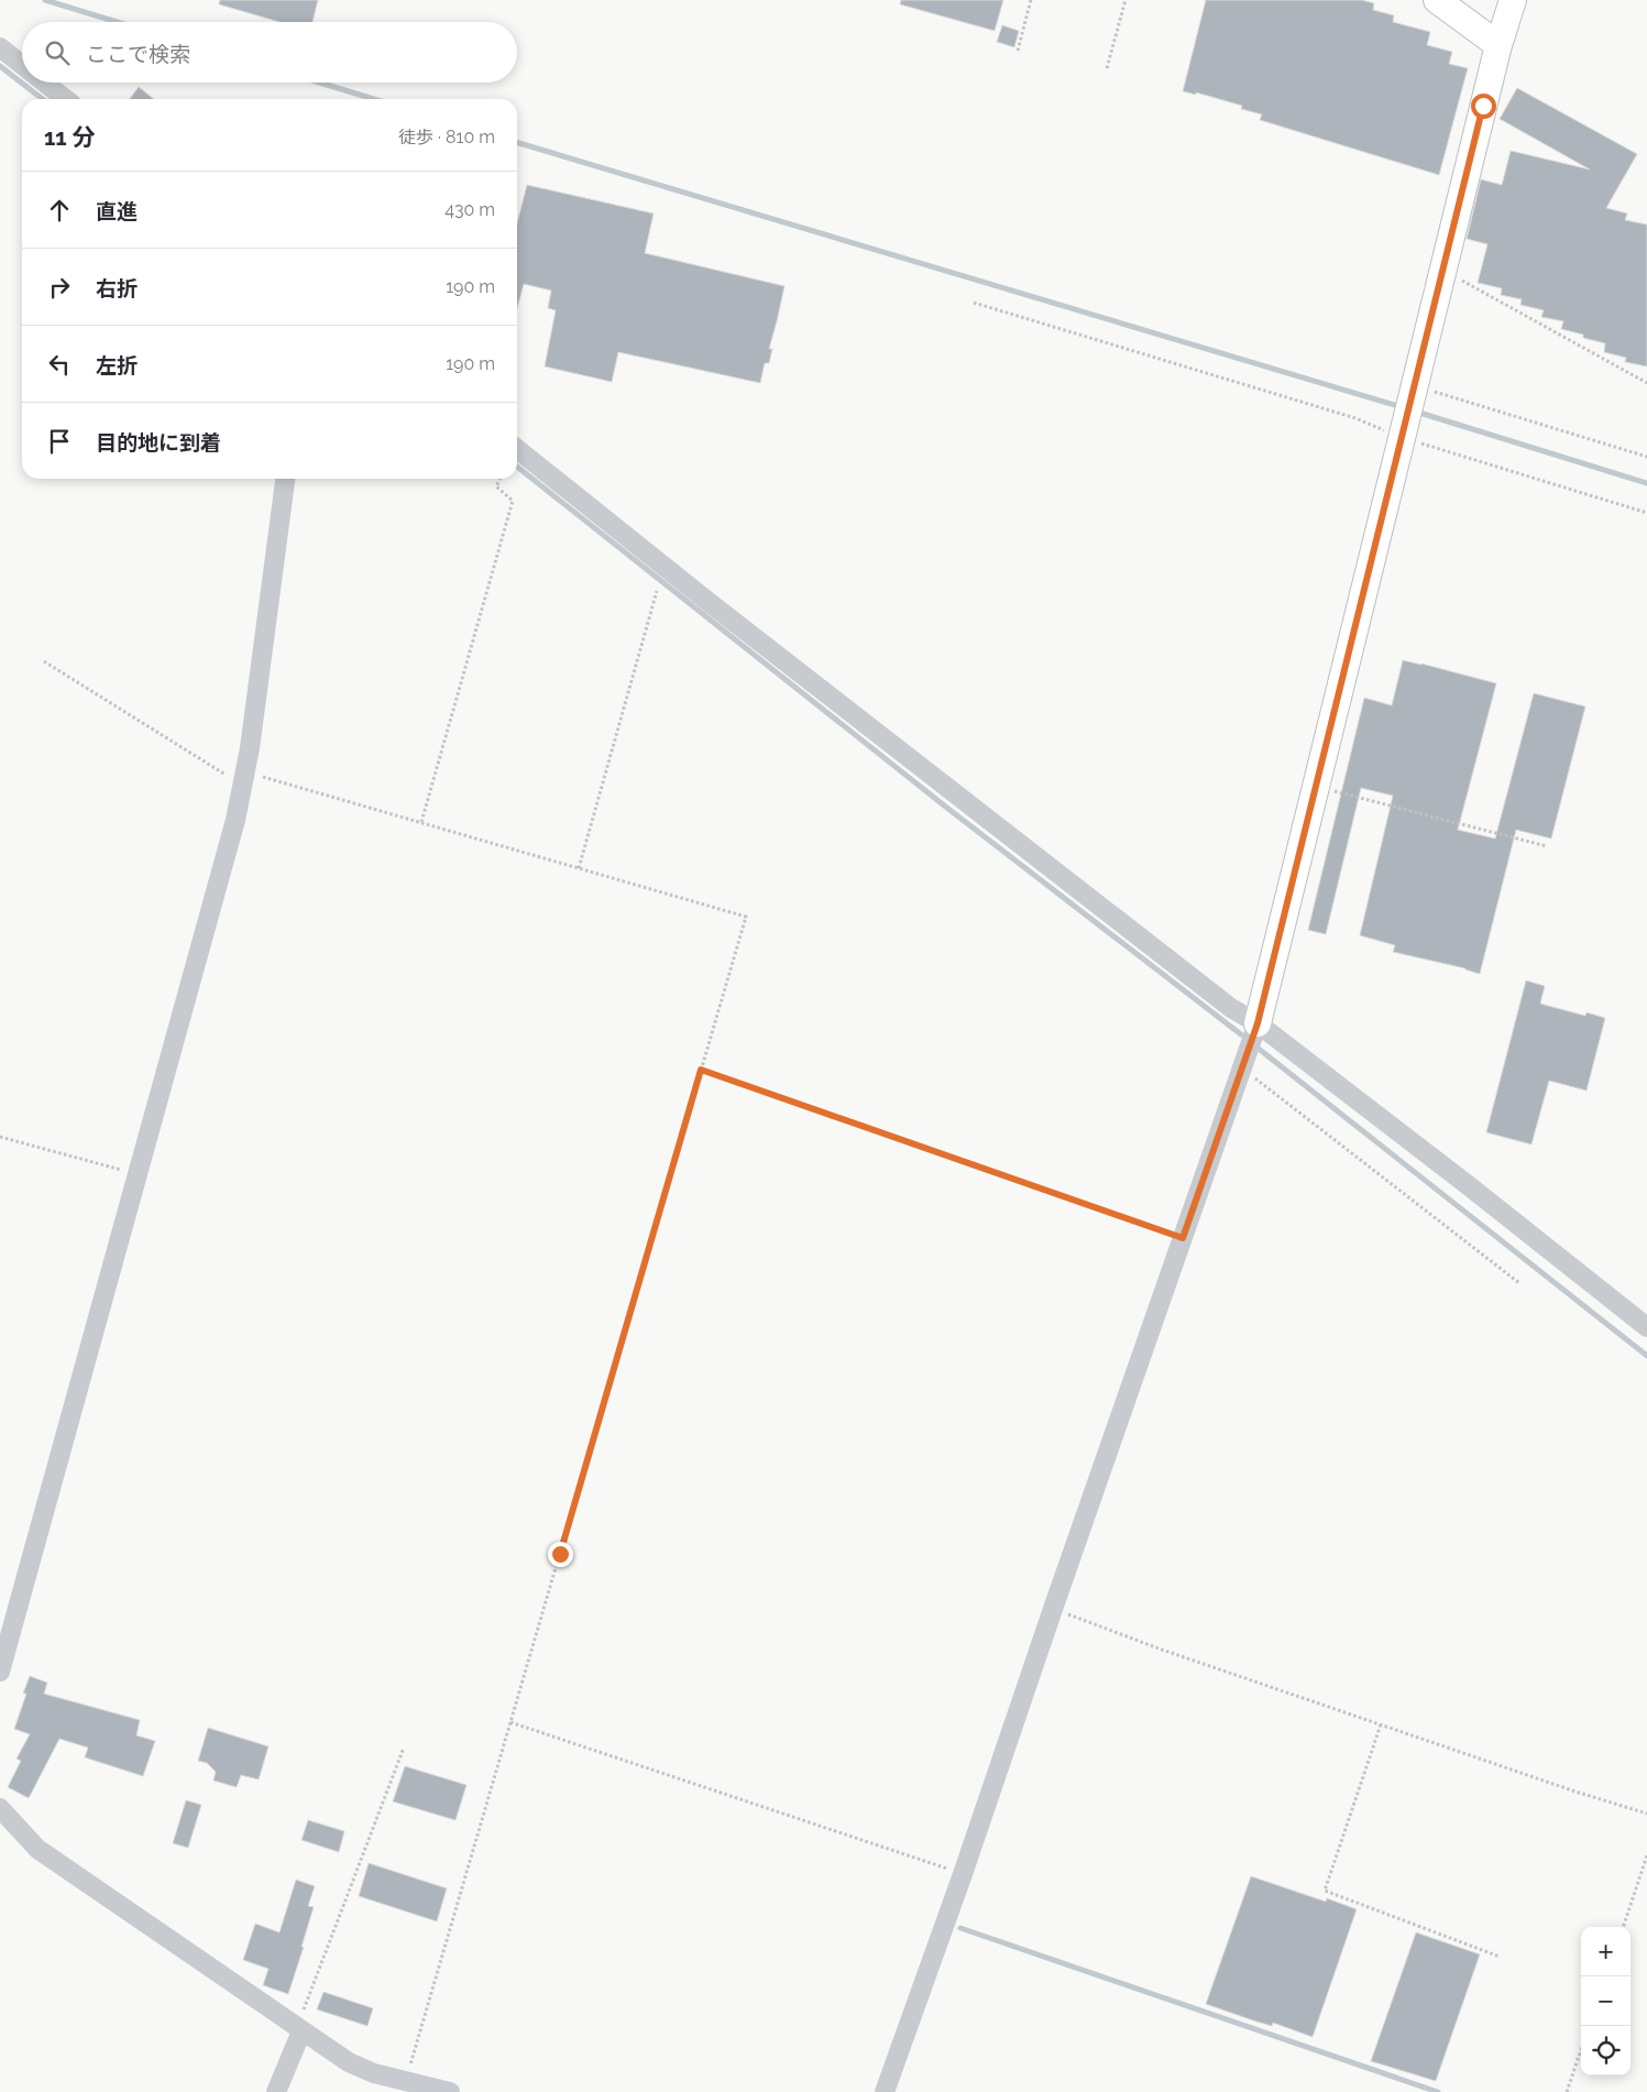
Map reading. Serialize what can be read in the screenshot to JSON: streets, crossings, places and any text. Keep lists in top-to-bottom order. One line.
{"page":{"search":"ここで検索","heading":["11 分","徒歩 · 810 m"],"list":[["直進","430 m"],["右折","190 m"],["左折","190 m"],"目的地に到着"],"map_buttons":["+","−"]}}
